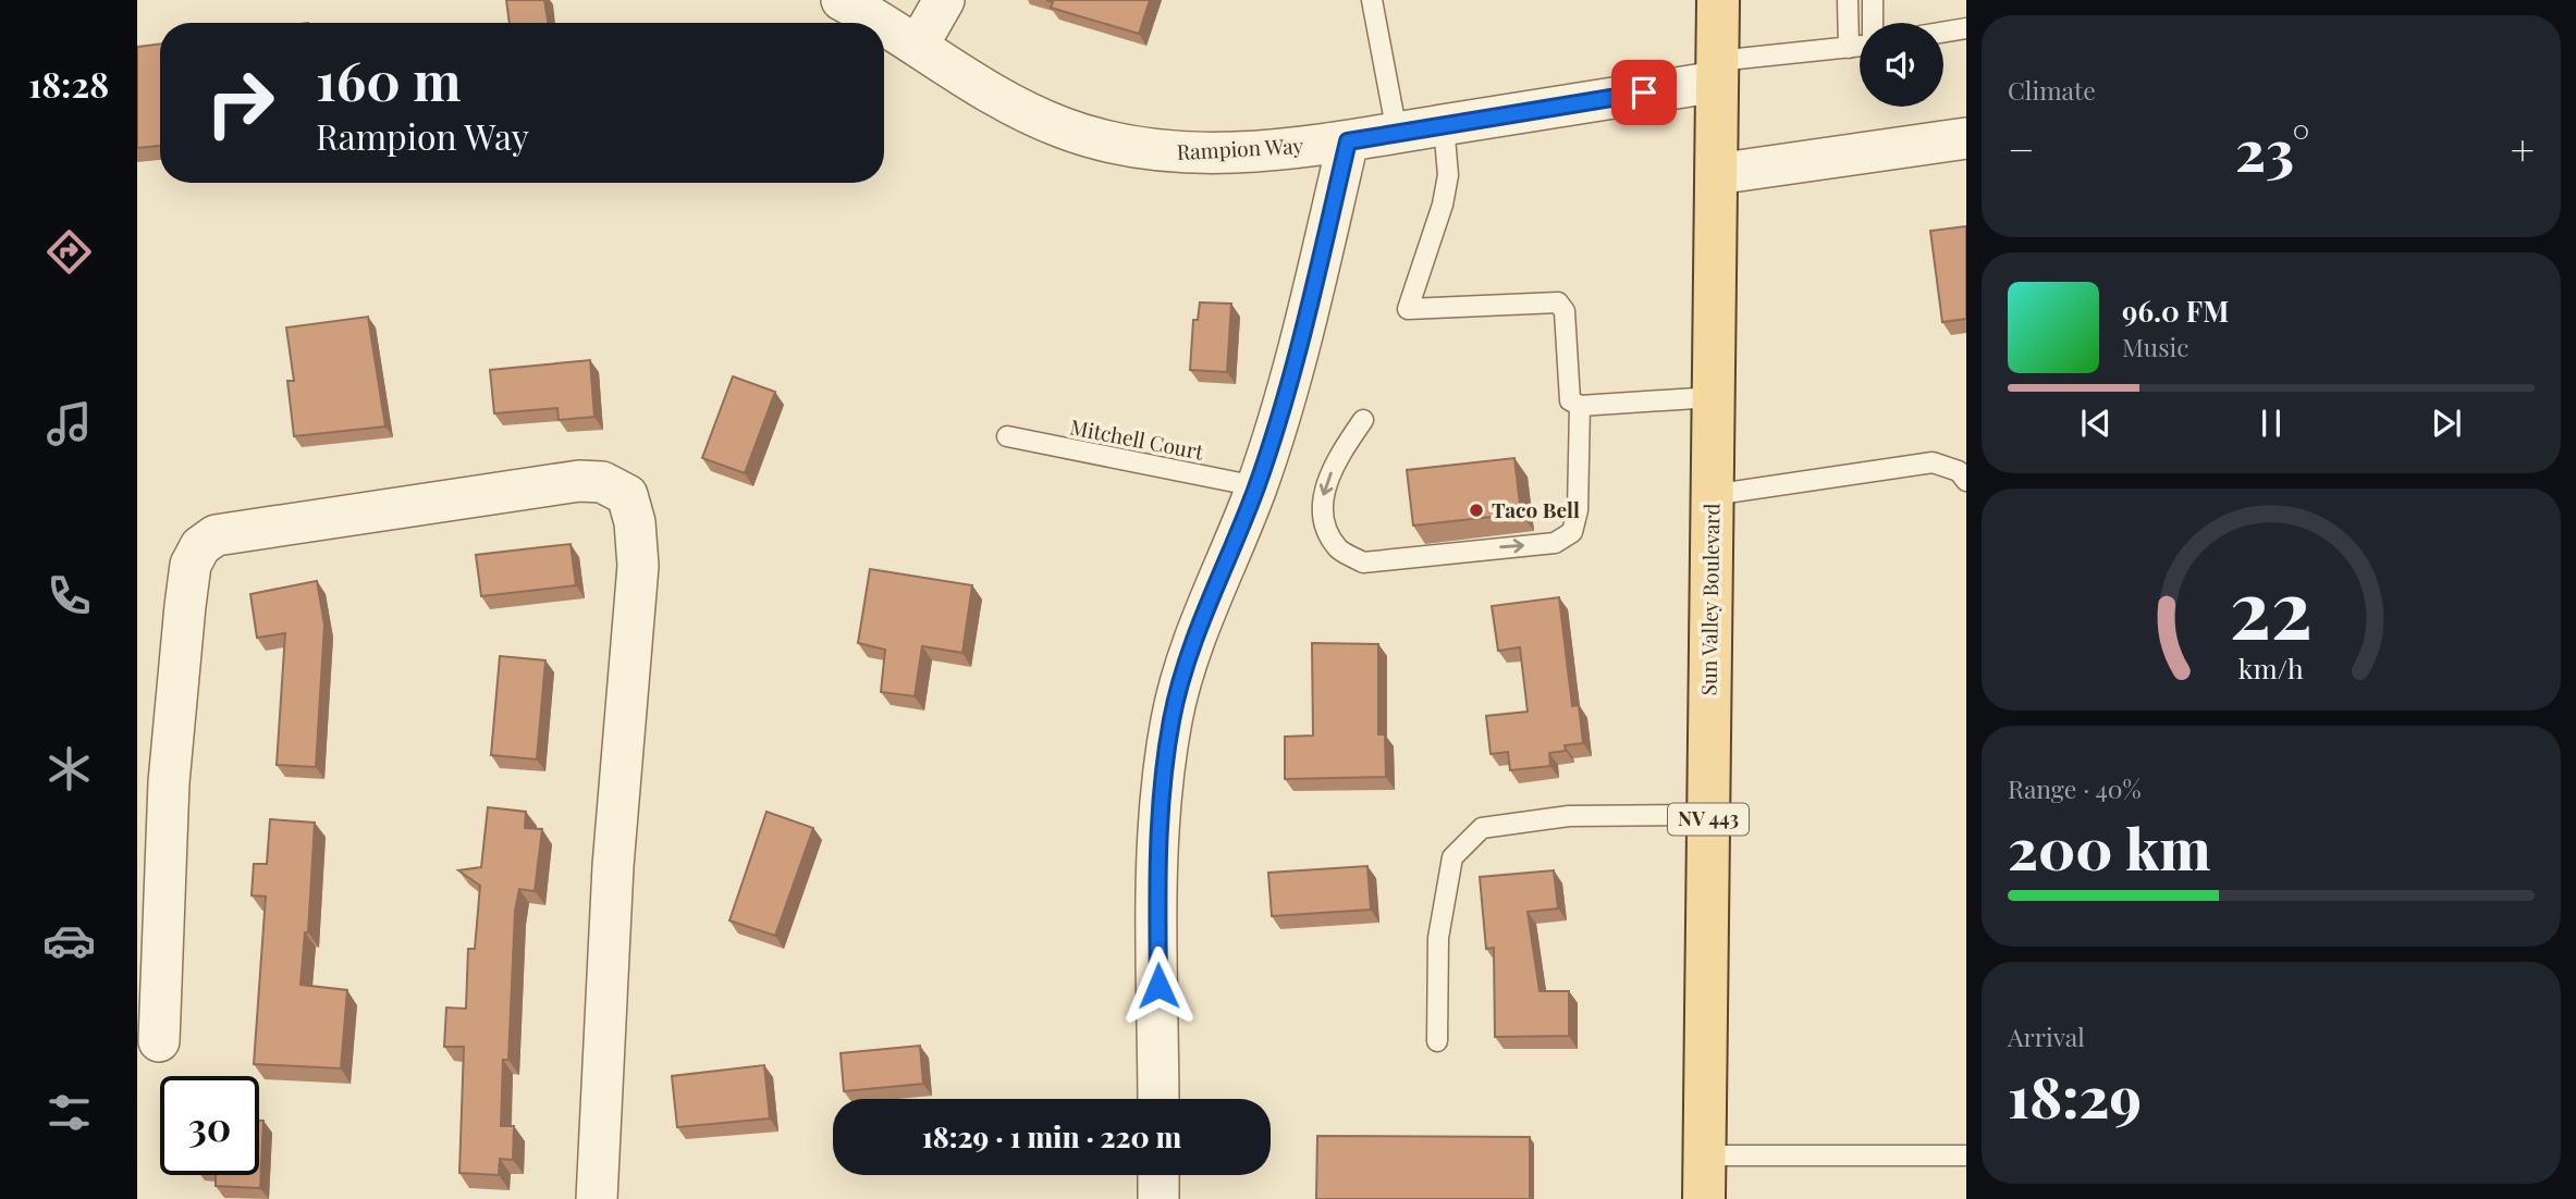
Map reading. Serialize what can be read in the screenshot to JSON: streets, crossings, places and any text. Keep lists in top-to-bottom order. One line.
{"streets":{"main road":["Sun Valley Boulevard","NV 443"],"street":["Rampion Way"],"lane":["Mitchell Court"]},"crossings":[["Rampion Way","Sun Valley Boulevard"]],"places":["Taco Bell"],"page":{"tabs":"18:28","tile":["Climate",["Range · 40%","200 km"],["Arrival","18:29"]],"turn":["160 m","Rampion Way"],"heat":["−","23°","+"],"song":["96.0 FM","Music"],"limit":"30","trip":"18:29 · 1 min · 220 m","gauge":["22","km/h"]}}
